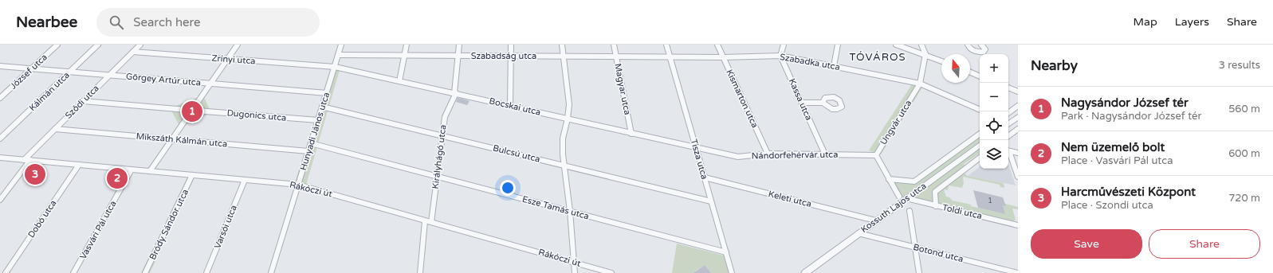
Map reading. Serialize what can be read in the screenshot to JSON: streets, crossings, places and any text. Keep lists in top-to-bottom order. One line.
{"streets":{"street":["Szabadság utca","Zrínyi utca","Szabadka utca","József utca","Görgey Artúr utca","Magyar utca","Kálmán utca","Kismarton utca","Kassa utca","Sződi utca","Bocskai utca","Dugonics utca","Ungvár utca","Hunyadi János utca","Mikszáth Kálmán utca","Bulcsú utca","Nándorfehérvár utca","Királyhágó utca","Tisza utca","Rákóczi út","Keleti utca","Esze Tamás utca","Kossuth Lajos utca","Toldi utca","Dobó utca","Bródy Sándor utca","Varsói utca","Vasvári Pál utca","Botond utca"]},"crossings":[["Szabadság utca","Szabadka utca"],["Szabadság utca","Magyar utca"],["Szabadság utca","Hunyadi János utca"],["Szabadság utca","Királyhágó utca"],["Szabadság utca","Tisza utca"],["Zrínyi utca","Sződi utca"],["Zrínyi utca","Bocskai utca"],["Zrínyi utca","Hunyadi János utca"],["Szabadka utca","Kismarton utca"],["Szabadka utca","Kassa utca"],["Szabadka utca","Ungvár utca"],["Szabadka utca","Tisza utca"],["József utca","Görgey Artúr utca"],["Görgey Artúr utca","Kálmán utca"],["Görgey Artúr utca","Sződi utca"],["Görgey Artúr utca","Hunyadi János utca"],["Magyar utca","Bocskai utca"],["Kismarton utca","Nándorfehérvár utca"],["Kassa utca","Nándorfehérvár utca"],["Sződi utca","Mikszáth Kálmán utca"],["Sződi utca","Rákóczi út"],["Bocskai utca","Hunyadi János utca"],["Bocskai utca","Nándorfehérvár utca"],["Bocskai utca","Királyhágó utca"],["Bocskai utca","Tisza utca"],["Dugonics utca","Hunyadi János utca"],["Ungvár utca","Nándorfehérvár utca"],["Ungvár utca","Kossuth Lajos utca"],["Ungvár utca","Toldi utca"],["Hunyadi János utca","Mikszáth Kálmán utca"],["Hunyadi János utca","Bulcsú utca"],["Hunyadi János utca","Rákóczi út"],["Hunyadi János utca","Esze Tamás utca"],["Bulcsú utca","Királyhágó utca"],["Bulcsú utca","Tisza utca"],["Nándorfehérvár utca","Tisza utca"],["Királyhágó utca","Rákóczi út"],["Királyhágó utca","Esze Tamás utca"],["Tisza utca","Keleti utca"],["Tisza utca","Esze Tamás utca"],["Rákóczi út","Dobó utca"],["Rákóczi út","Bródy Sándor utca"],["Rákóczi út","Varsói utca"],["Rákóczi út","Vasvári Pál utca"],["Keleti utca","Kossuth Lajos utca"],["Kossuth Lajos utca","Toldi utca"],["Kossuth Lajos utca","Botond utca"]],"districts":["TÓVÁROS"],"house_numbers":["1"],"north":"top","page":{"header":"Nearbee","search":"Search here","nav":["Map","Layers","Share"],"heading":["Nearby","3 results"],"map_buttons":["+","−"],"list":[{"mark":"1","name":"Nagysándor József tér","note":"Park · Nagysándor József tér","value":"560 m"},{"mark":"2","name":"Nem üzemelő bolt","note":"Place · Vasvári Pál utca","value":"600 m"},{"mark":"3","name":"Harcművészeti Központ","note":"Place · Szondi utca","value":"720 m"}],"pins":["1","3","2"],"buttons":["Save","Share"]}}
